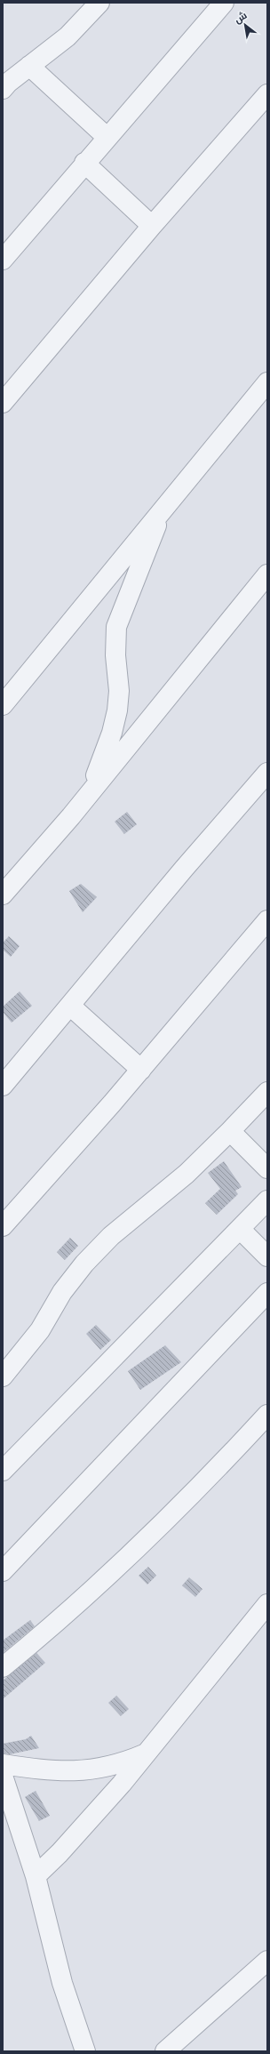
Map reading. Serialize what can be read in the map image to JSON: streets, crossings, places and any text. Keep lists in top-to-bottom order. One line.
{"north":"top left"}
